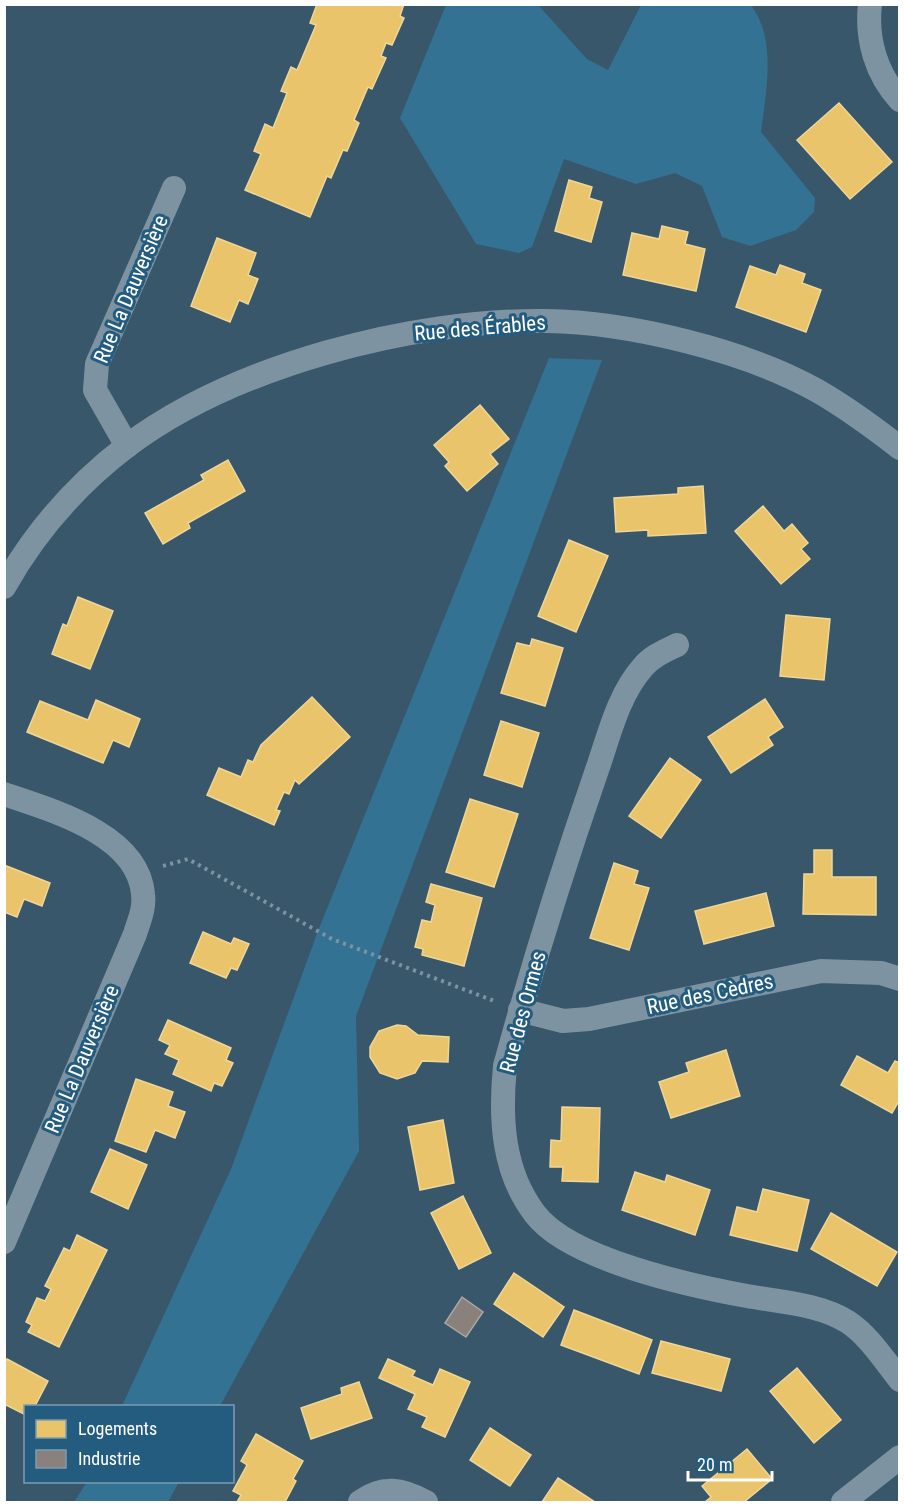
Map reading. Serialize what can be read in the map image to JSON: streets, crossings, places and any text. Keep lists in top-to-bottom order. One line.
{"streets":{"street":["Rue La Dauversière","Rue des Érables","Rue des Cèdres","Rue des Ormes"]},"crossings":[["Rue La Dauversière","Rue des Érables"],["Rue des Cèdres","Rue des Ormes"]],"legend":["Logements","Industrie"],"scale_bar":"20 m"}
